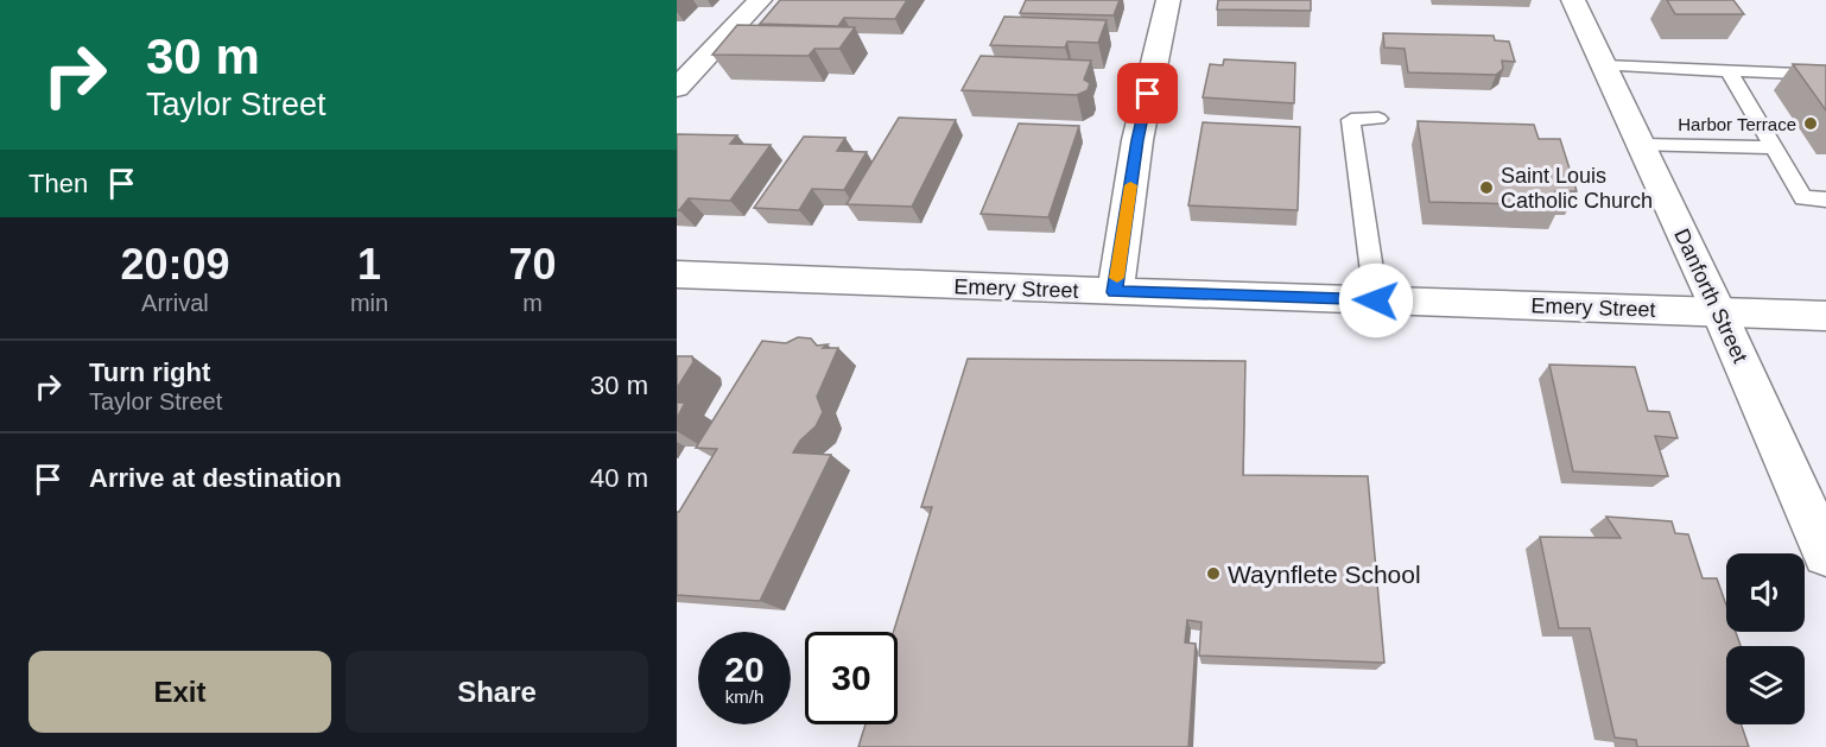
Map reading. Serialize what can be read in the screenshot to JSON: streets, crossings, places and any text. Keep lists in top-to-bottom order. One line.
{"streets":{"street":["Emery Street","Danforth Street"]},"crossings":[["Emery Street","Danforth Street"]],"places":["Harbor Terrace","Saint Louis Catholic Church","Waynflete School"],"page":{"turn":["30 m","Taylor Street"],"then":"Then","eta":["20:09","Arrival","1","min","70","m"],"list":[{"name":"Turn right","note":"Taylor Street","value":"30 m"},{"name":"Arrive at destination","value":"40 m"}],"speed":"20 km/h","limit":"30","buttons":["Exit","Share"]}}
